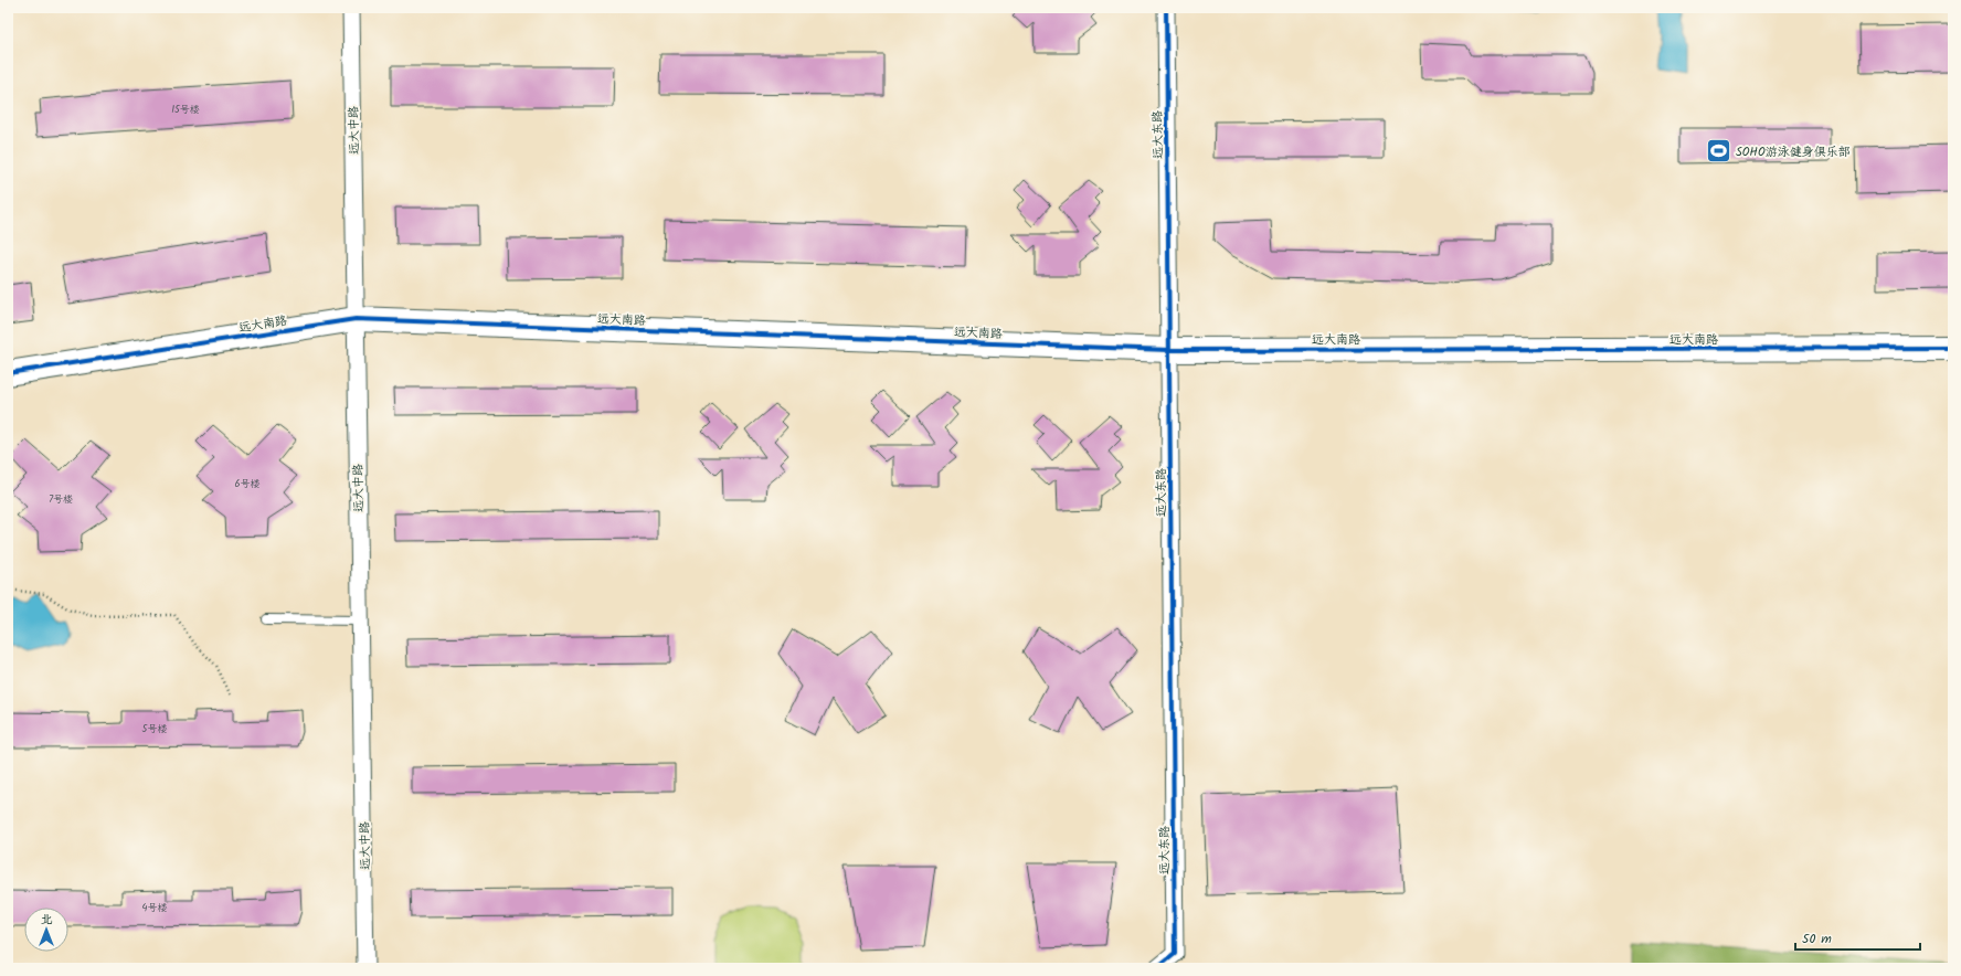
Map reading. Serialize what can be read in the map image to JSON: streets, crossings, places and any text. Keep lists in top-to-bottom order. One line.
{"streets":{"street":["远大中路","远大东路","远大南路"]},"crossings":[["远大中路","远大南路"],["远大东路","远大南路"]],"places":{"sports":["SOHO游泳健身俱乐部"]},"house_numbers":["15号楼","6号楼","7号楼","5号楼","4号楼"],"scale_bar":"50 m","north":"top"}
